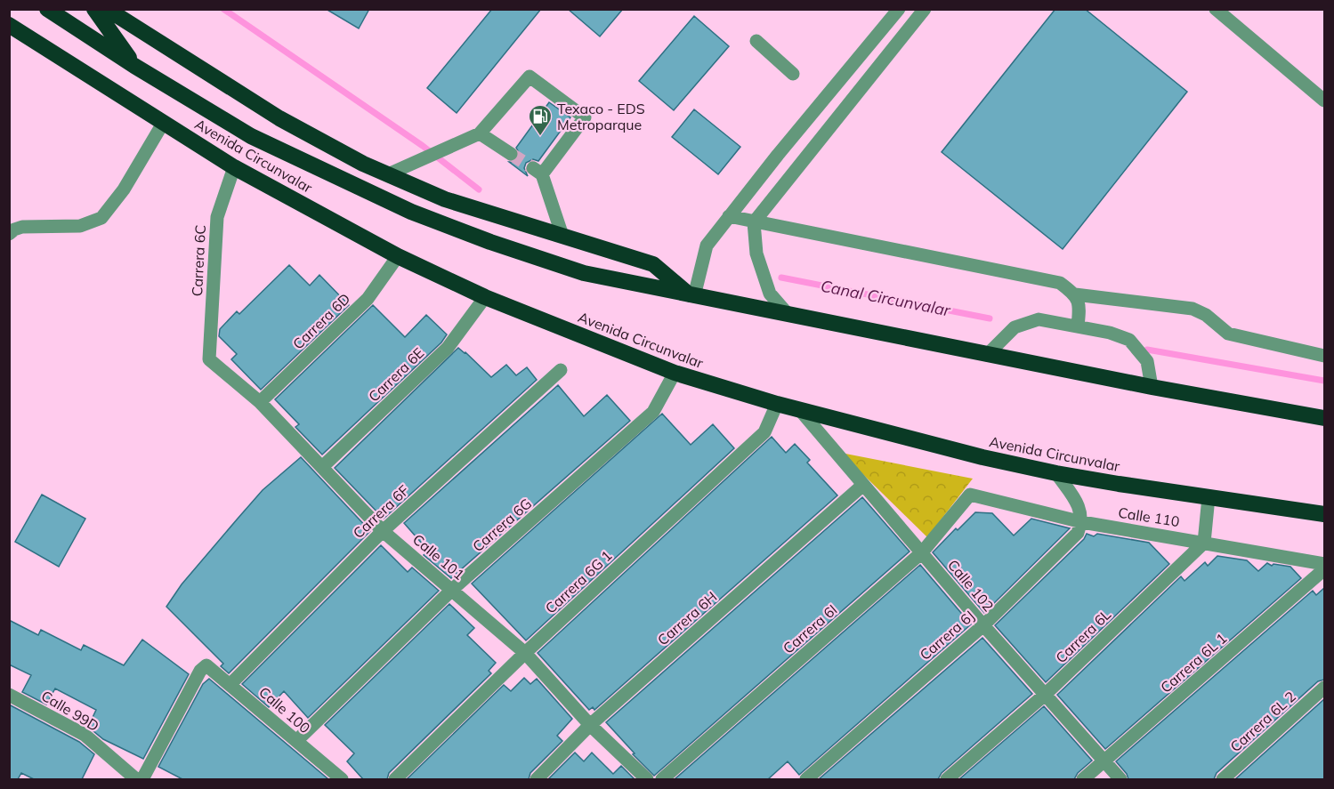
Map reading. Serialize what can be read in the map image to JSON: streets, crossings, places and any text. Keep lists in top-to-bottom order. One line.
{"streets":{"highway":["Avenida Circunvalar"],"street":["Carrera 6C","Carrera 6D","Carrera 6E","Carrera 6F","Calle 110","Carrera 6G","Calle 101","Carrera 6G 1","Calle 102","Carrera 6H","Carrera 6I","Carrera 6J","Carrera 6L","Carrera 6L 1","Calle 100","Calle 99D","Carrera 6L 2"]},"crossings":[["Avenida Circunvalar","Carrera 6C"],["Avenida Circunvalar","Carrera 6D"],["Avenida Circunvalar","Carrera 6E"],["Avenida Circunvalar","Carrera 6G"],["Avenida Circunvalar","Carrera 6G 1"],["Avenida Circunvalar","Calle 102"],["Carrera 6C","Calle 101"],["Carrera 6D","Calle 101"],["Carrera 6E","Calle 101"],["Carrera 6F","Calle 101"],["Carrera 6F","Calle 100"],["Calle 110","Carrera 6I"],["Calle 110","Carrera 6J"],["Calle 110","Carrera 6L"],["Carrera 6G","Calle 101"],["Carrera 6G","Calle 100"],["Calle 101","Carrera 6G 1"],["Calle 101","Carrera 6H"],["Calle 102","Carrera 6H"],["Calle 102","Carrera 6I"],["Calle 102","Carrera 6J"],["Calle 102","Carrera 6L"],["Calle 102","Carrera 6L 1"]],"water":["Canal Circunvalar"],"places":{"fuel station":["Texaco - EDS Metroparque"]}}
